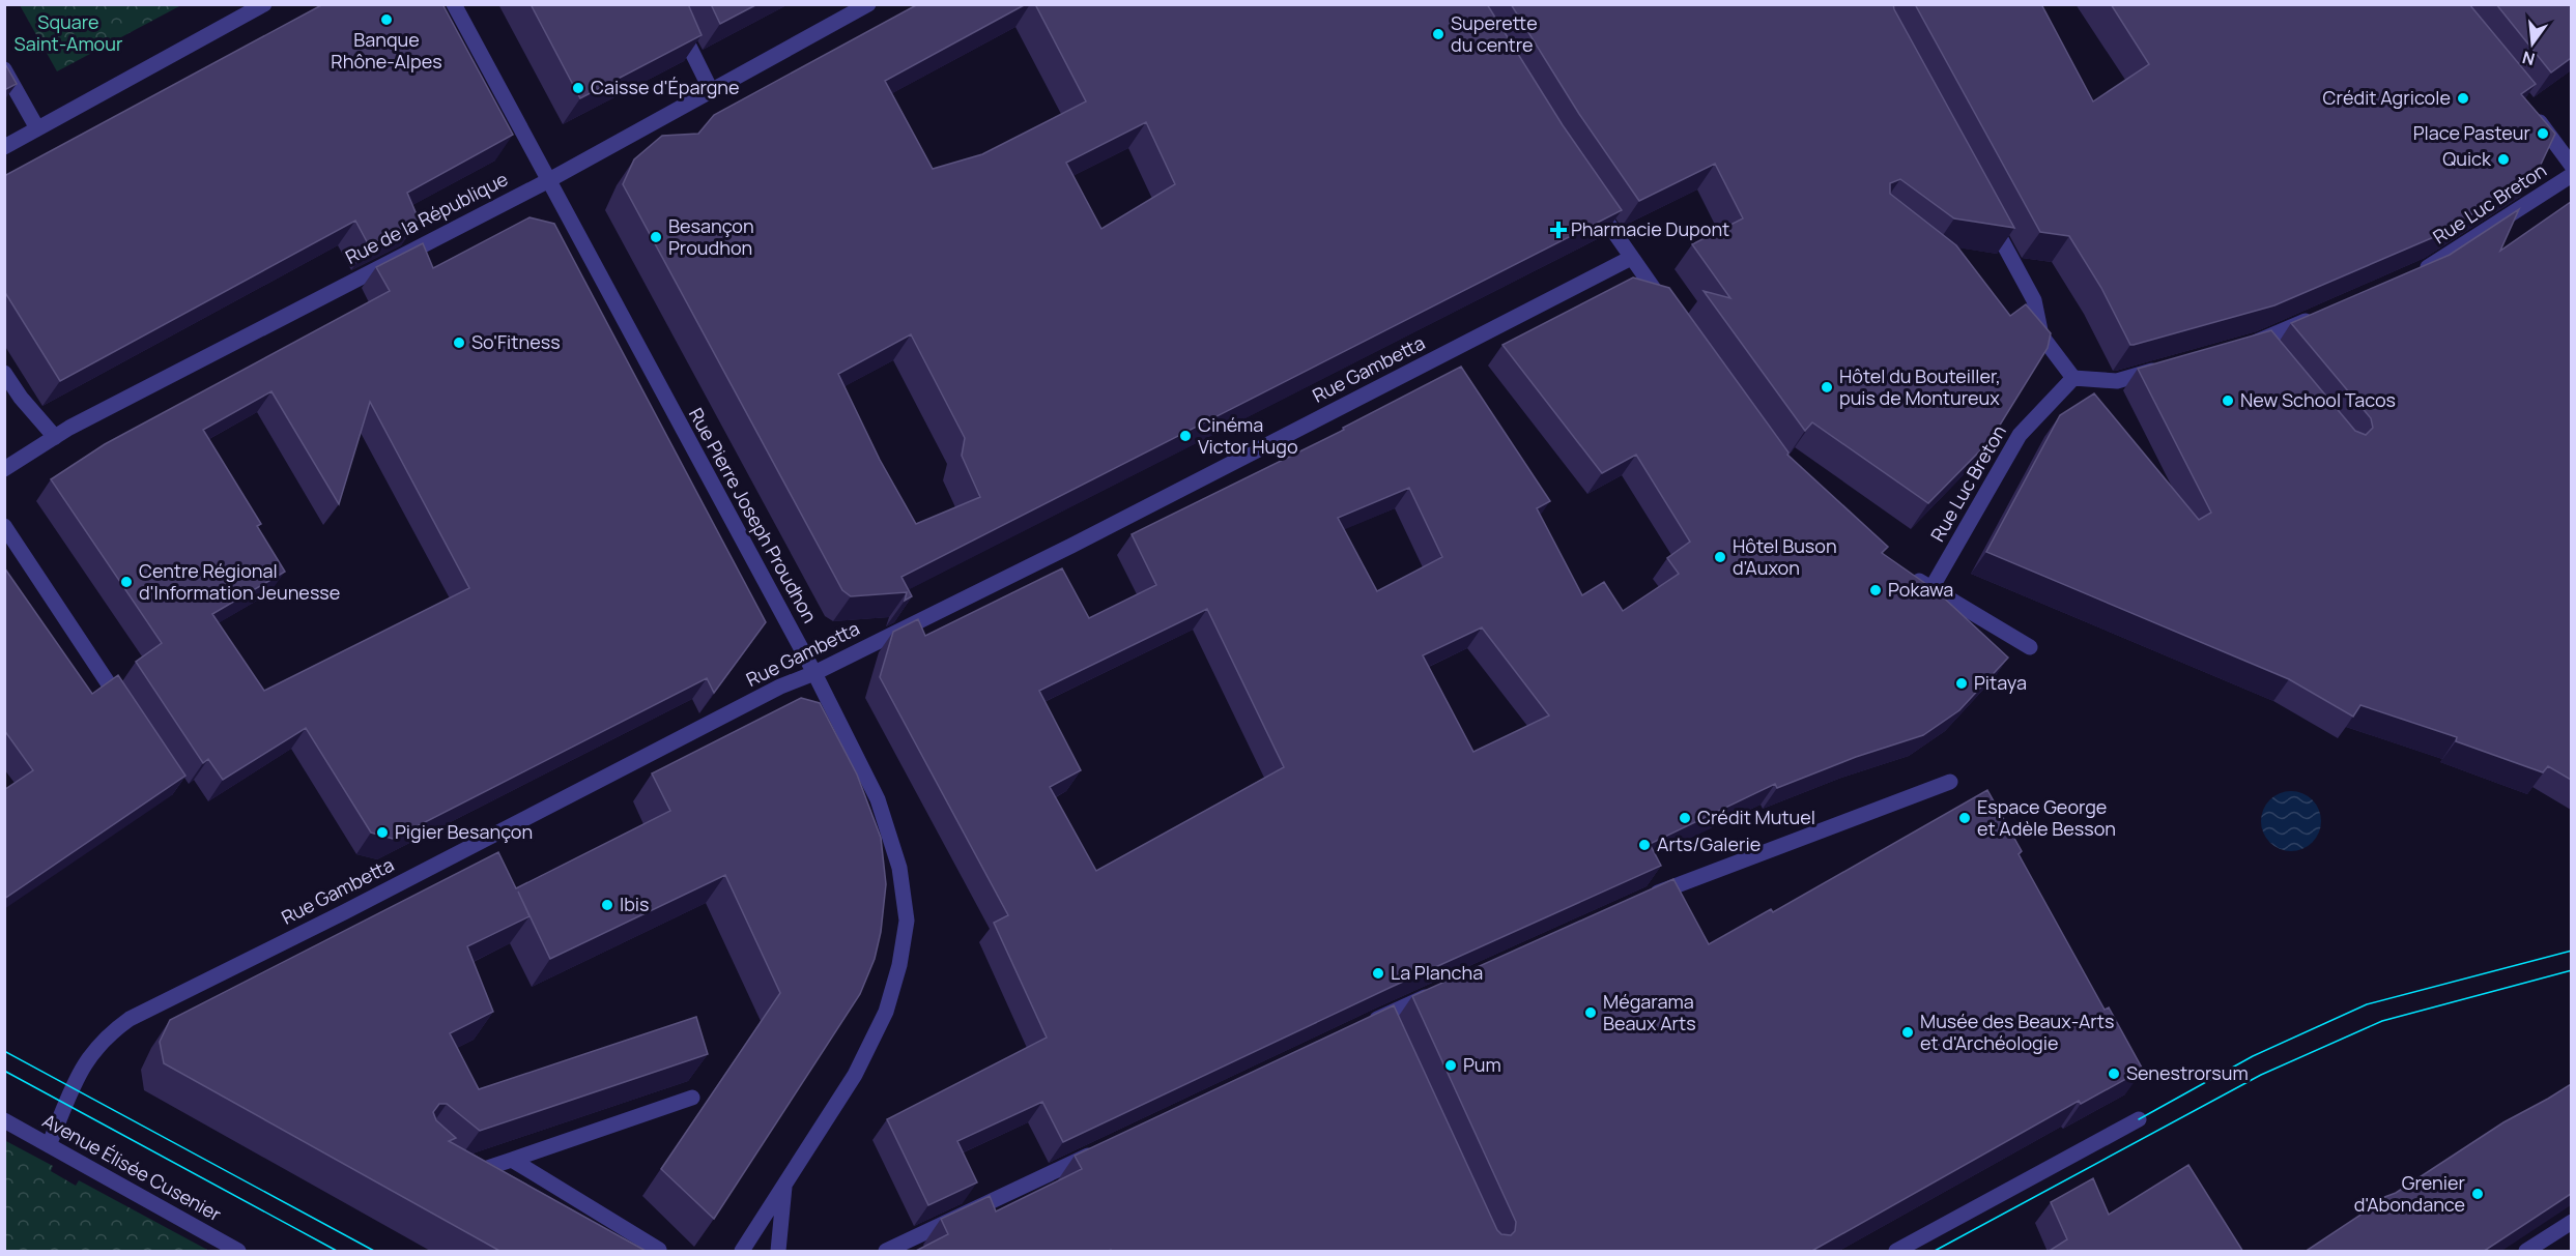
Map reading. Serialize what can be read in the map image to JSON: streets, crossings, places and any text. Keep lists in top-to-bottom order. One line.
{"streets":{"street":["Rue Luc Breton","Rue de la République","Rue Gambetta","Rue Pierre Joseph Proudhon","Avenue Élisée Cusenier"]},"crossings":[["Rue de la République","Rue Pierre Joseph Proudhon"],["Rue Gambetta","Rue Pierre Joseph Proudhon"],["Rue Gambetta","Avenue Élisée Cusenier"]],"parks":["Square Saint-Amour"],"places":{"other":["Banque Rhône-Alpes","Superette du centre","Caisse d'Épargne","Crédit Agricole","Place Pasteur","Quick","Besançon Proudhon","So'Fitness","Hôtel du Bouteiller, puis de Montureux","New School Tacos","Cinéma Victor Hugo","Hôtel Buson d'Auxon","Centre Régional d'Information Jeunesse","Pokawa","Pitaya","Crédit Mutuel","Espace George et Adèle Besson","Pigier Besançon","Arts/Galerie","Ibis","La Plancha","Mégarama Beaux Arts","Musée des Beaux-Arts et d'Archéologie","Pum","Senestrorsum","Grenier d'Abondance"],"health":["Pharmacie Dupont"]},"north":"bottom"}
